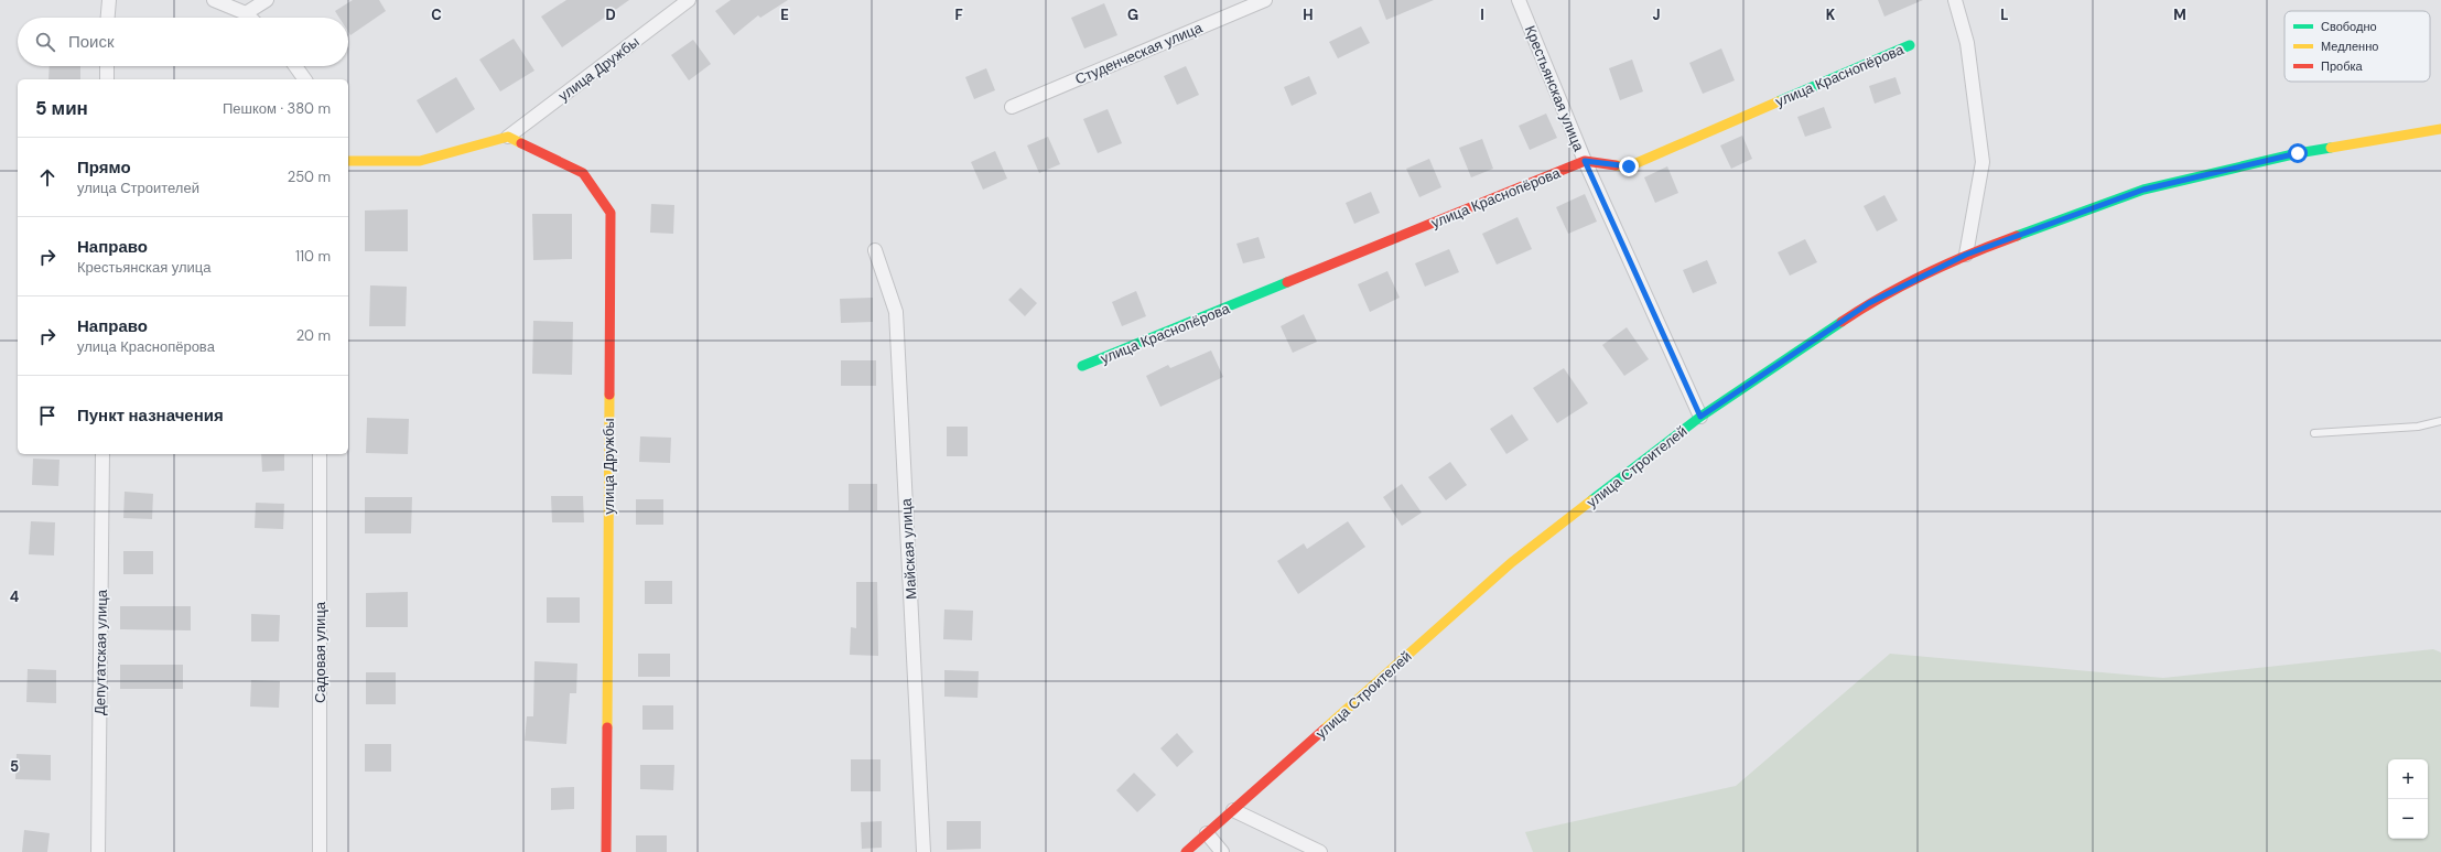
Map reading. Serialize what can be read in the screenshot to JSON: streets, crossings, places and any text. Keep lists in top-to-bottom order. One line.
{"streets":{"street":["Студенческая улица","улица Дружбы","улица Краснопёрова","Крестьянская улица","улица Строителей","Майская улица","Депутатская улица","Садовая улица"]},"crossings":[["улица Краснопёрова","Крестьянская улица"],["Крестьянская улица","улица Строителей"]],"legend":["Свободно","Медленно","Пробка"],"page":{"search":"Поиск","heading":["5 мин","Пешком · 380 m"],"list":[["Прямо","улица Строителей","250 m"],["Направо","Крестьянская улица","110 m"],["Направо","улица Краснопёрова","20 m"],"Пункт назначения"],"map_buttons":["+","−"]},"grid":{"columns":["C","D","E","F","G","H","I","J","K","L","M"],"rows":["4","5"]}}
